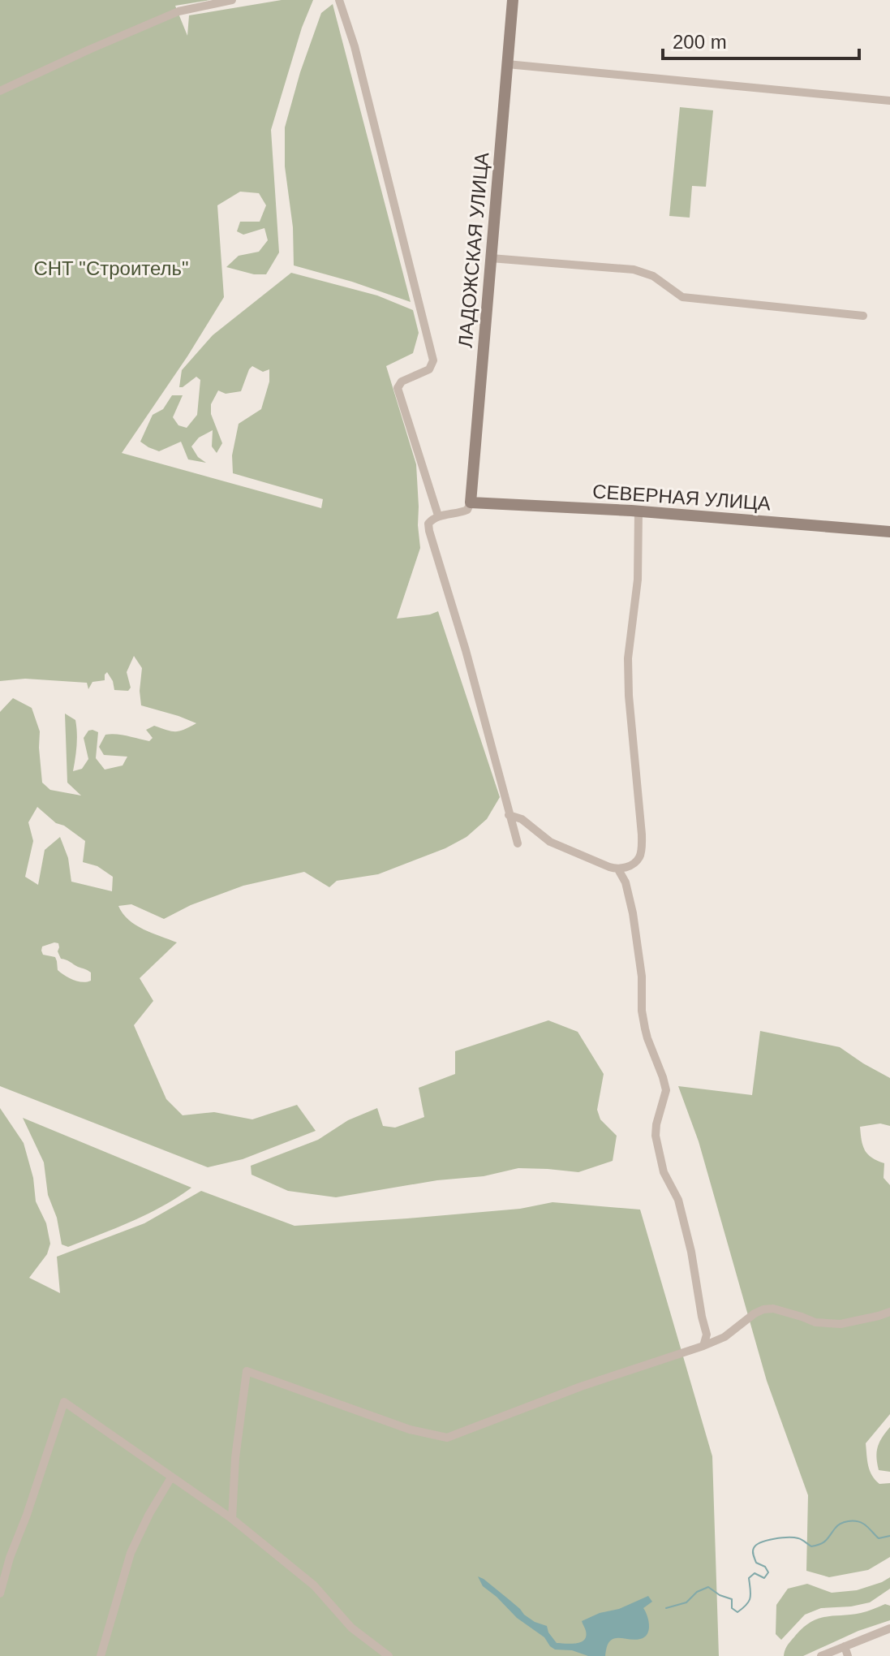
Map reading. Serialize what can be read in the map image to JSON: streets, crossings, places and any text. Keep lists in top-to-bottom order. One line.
{"streets":{"street":["ЛАДОЖСКАЯ УЛИЦА","СЕВЕРНАЯ УЛИЦА"]},"crossings":[["ЛАДОЖСКАЯ УЛИЦА","СЕВЕРНАЯ УЛИЦА"]],"parks":["СНТ \"Строитель\""],"scale_bar":"200 m"}
